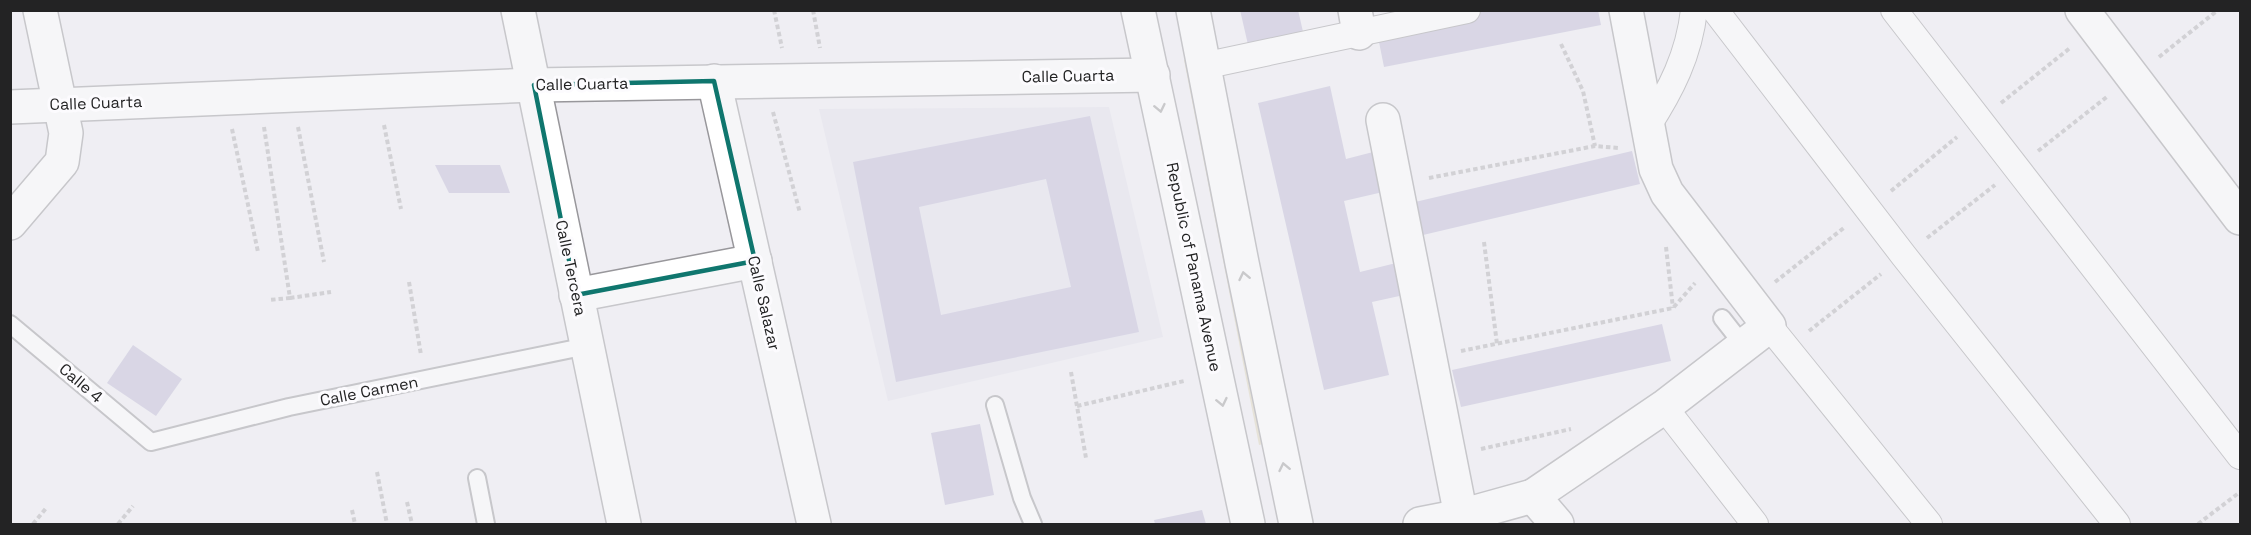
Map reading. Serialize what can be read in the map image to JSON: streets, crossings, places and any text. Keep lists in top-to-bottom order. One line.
{"streets":{"street":["Calle Cuarta","Republic of Panama Avenue","Calle Tercera","Calle Salazar"],"lane":["Calle 4","Calle Carmen"]},"crossings":[["Calle Cuarta","Republic of Panama Avenue"],["Calle Cuarta","Calle Tercera"],["Calle Cuarta","Calle Salazar"],["Calle Tercera","Calle Carmen"],["Calle 4","Calle Carmen"]]}
